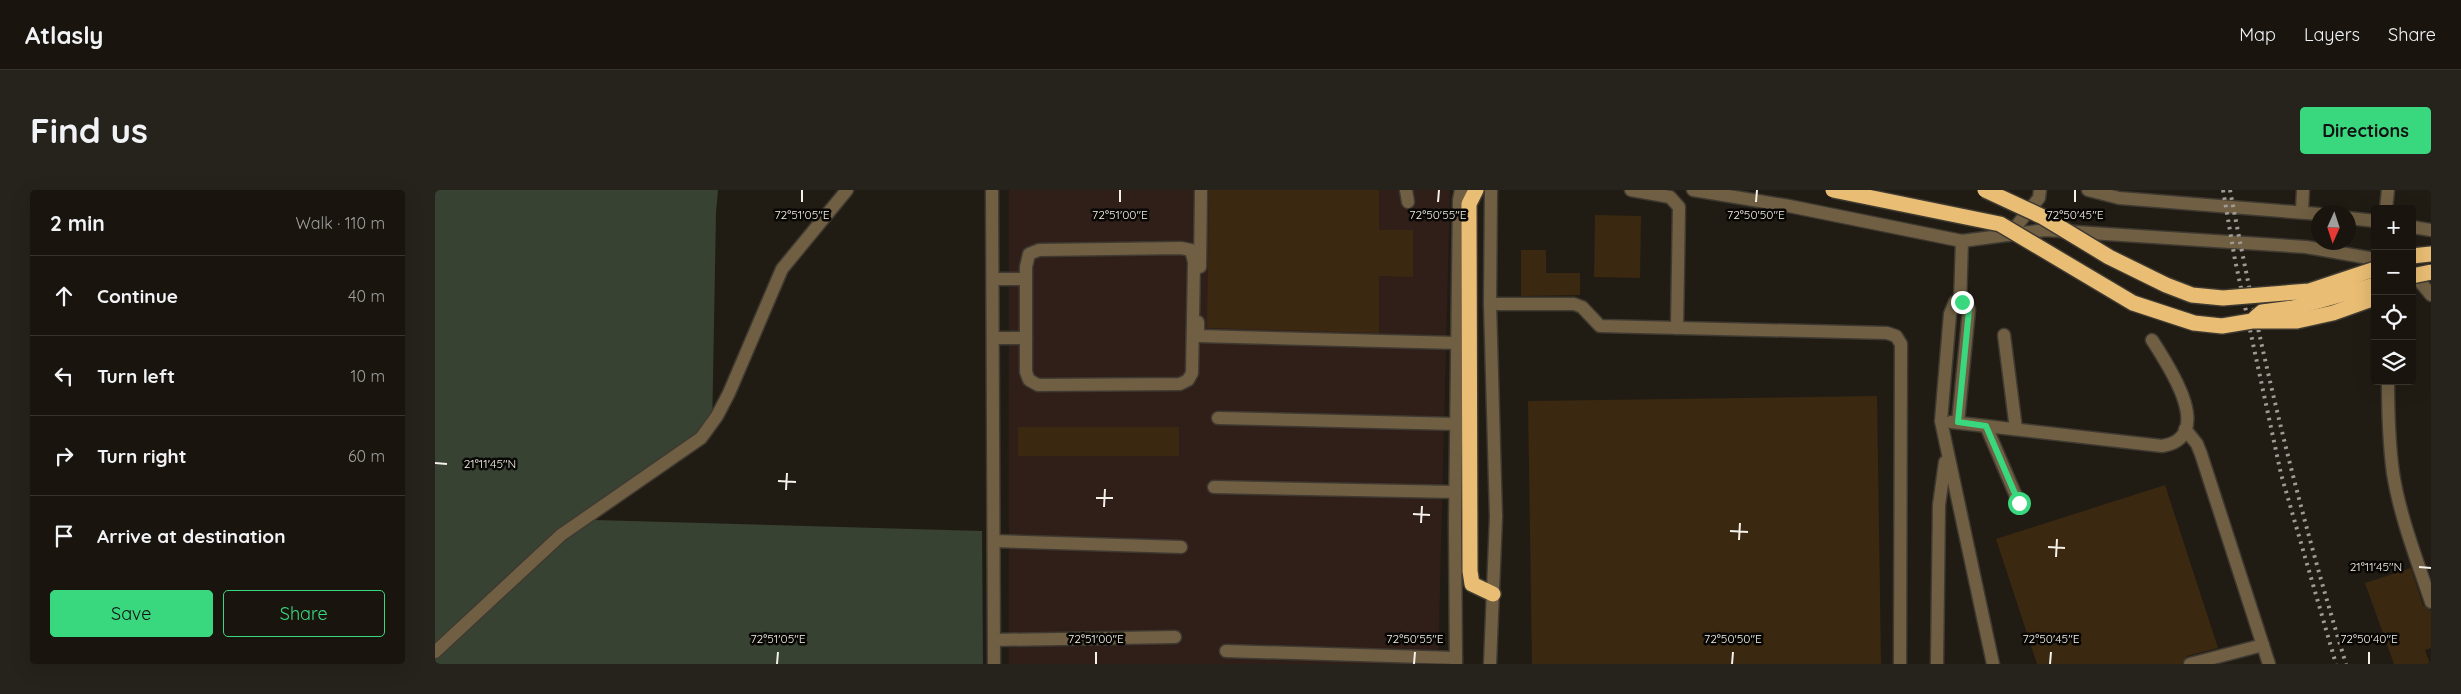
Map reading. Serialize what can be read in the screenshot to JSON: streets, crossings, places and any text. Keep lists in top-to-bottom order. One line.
{"north":"bottom","page":{"header":"Atlasly","nav":["Map","Layers","Share"],"buttons":["Directions",["Save","Share"]],"title":"Find us","heading":["2 min","Walk · 110 m"],"map_buttons":["+","−"],"list":[["Continue","40 m"],["Turn left","10 m"],["Turn right","60 m"],"Arrive at destination"]},"coordinates":["72°51'05\"E","72°51'00\"E","72°50'55\"E","72°50'50\"E","72°50'45\"E","21°11'45\"N","72°50'40\"E"]}
